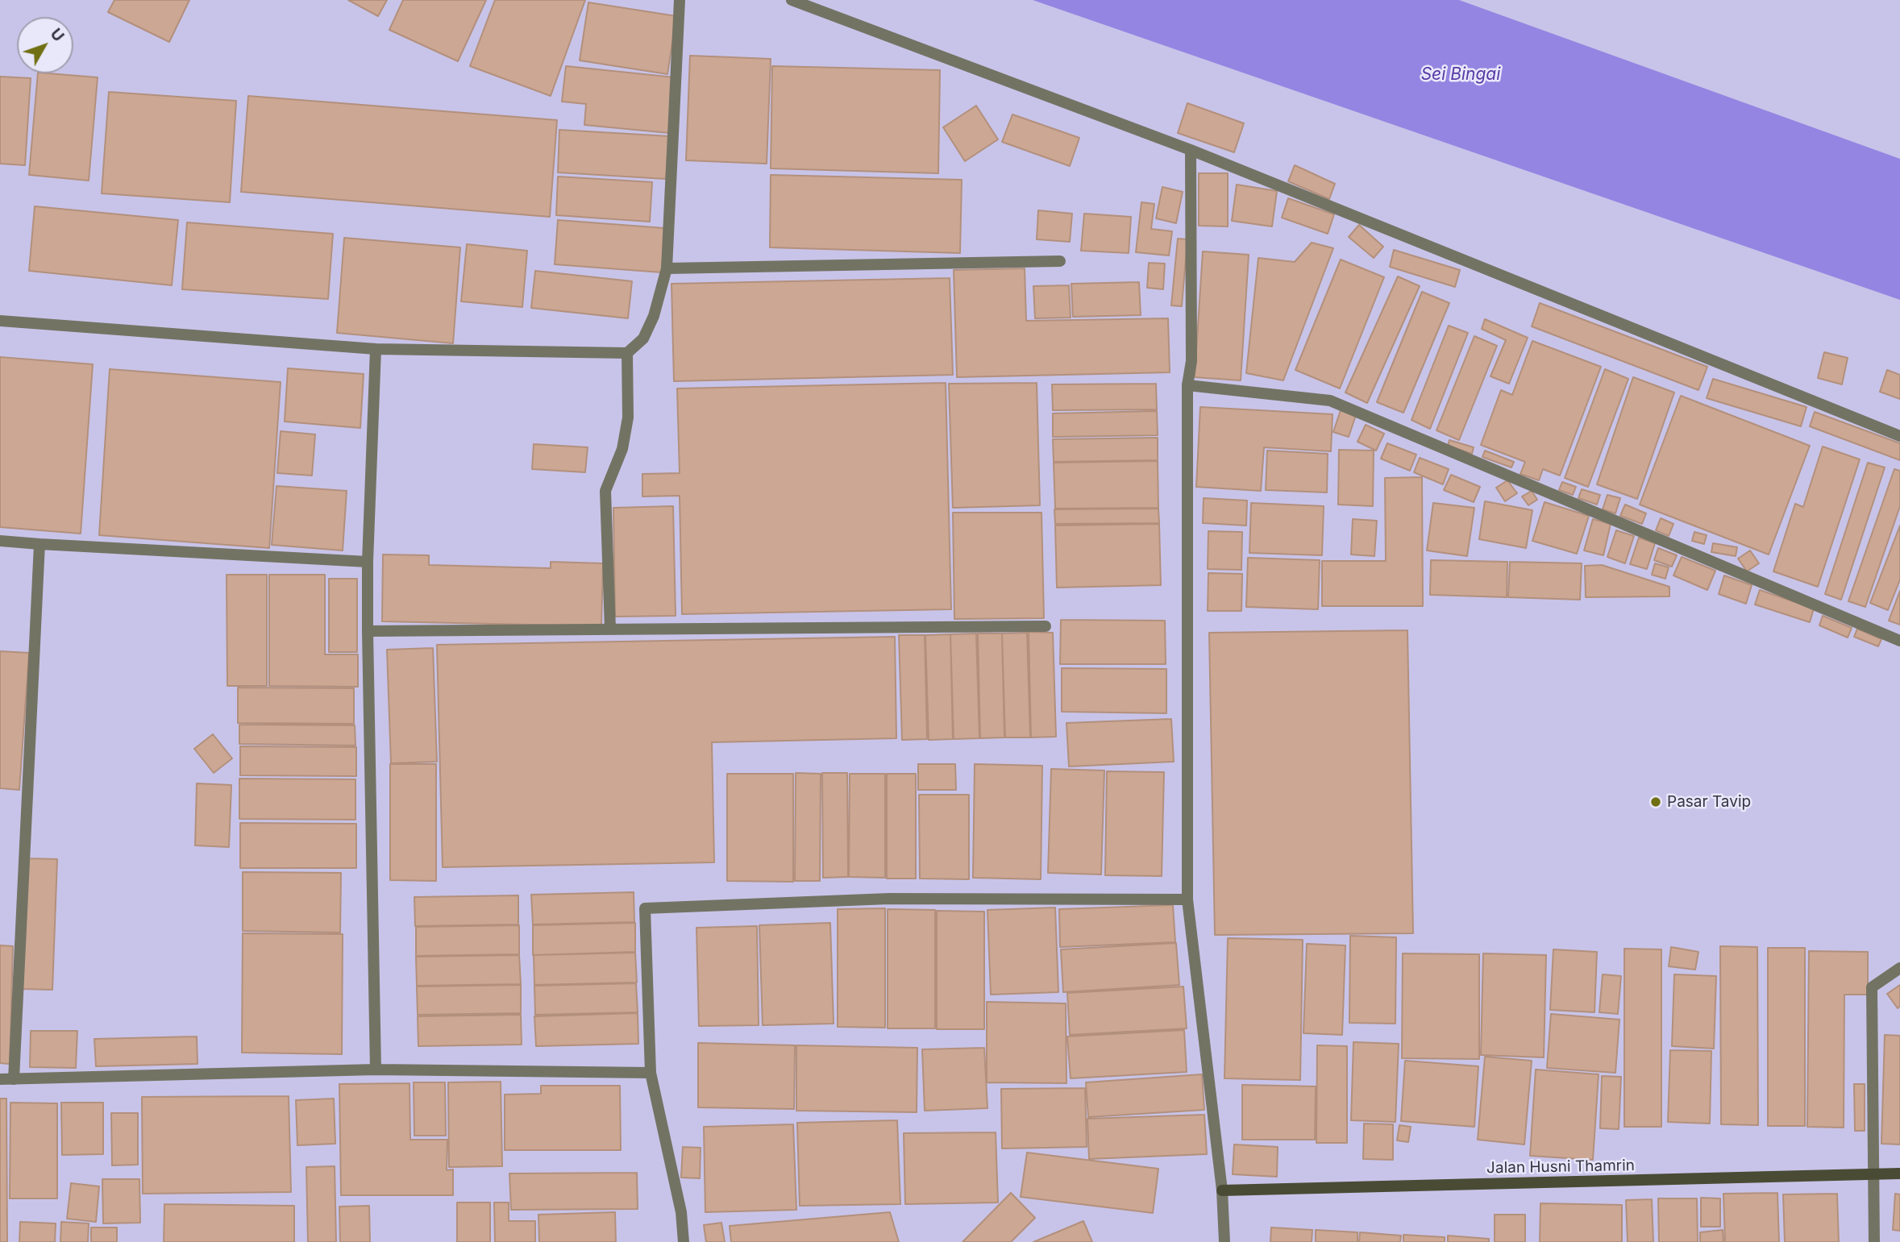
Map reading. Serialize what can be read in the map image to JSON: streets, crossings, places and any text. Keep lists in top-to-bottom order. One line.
{"streets":{"street":["Jalan Husni Thamrin"]},"water":["Sei Bingai"],"places":["Pasar Tavip"],"north":"top right"}
